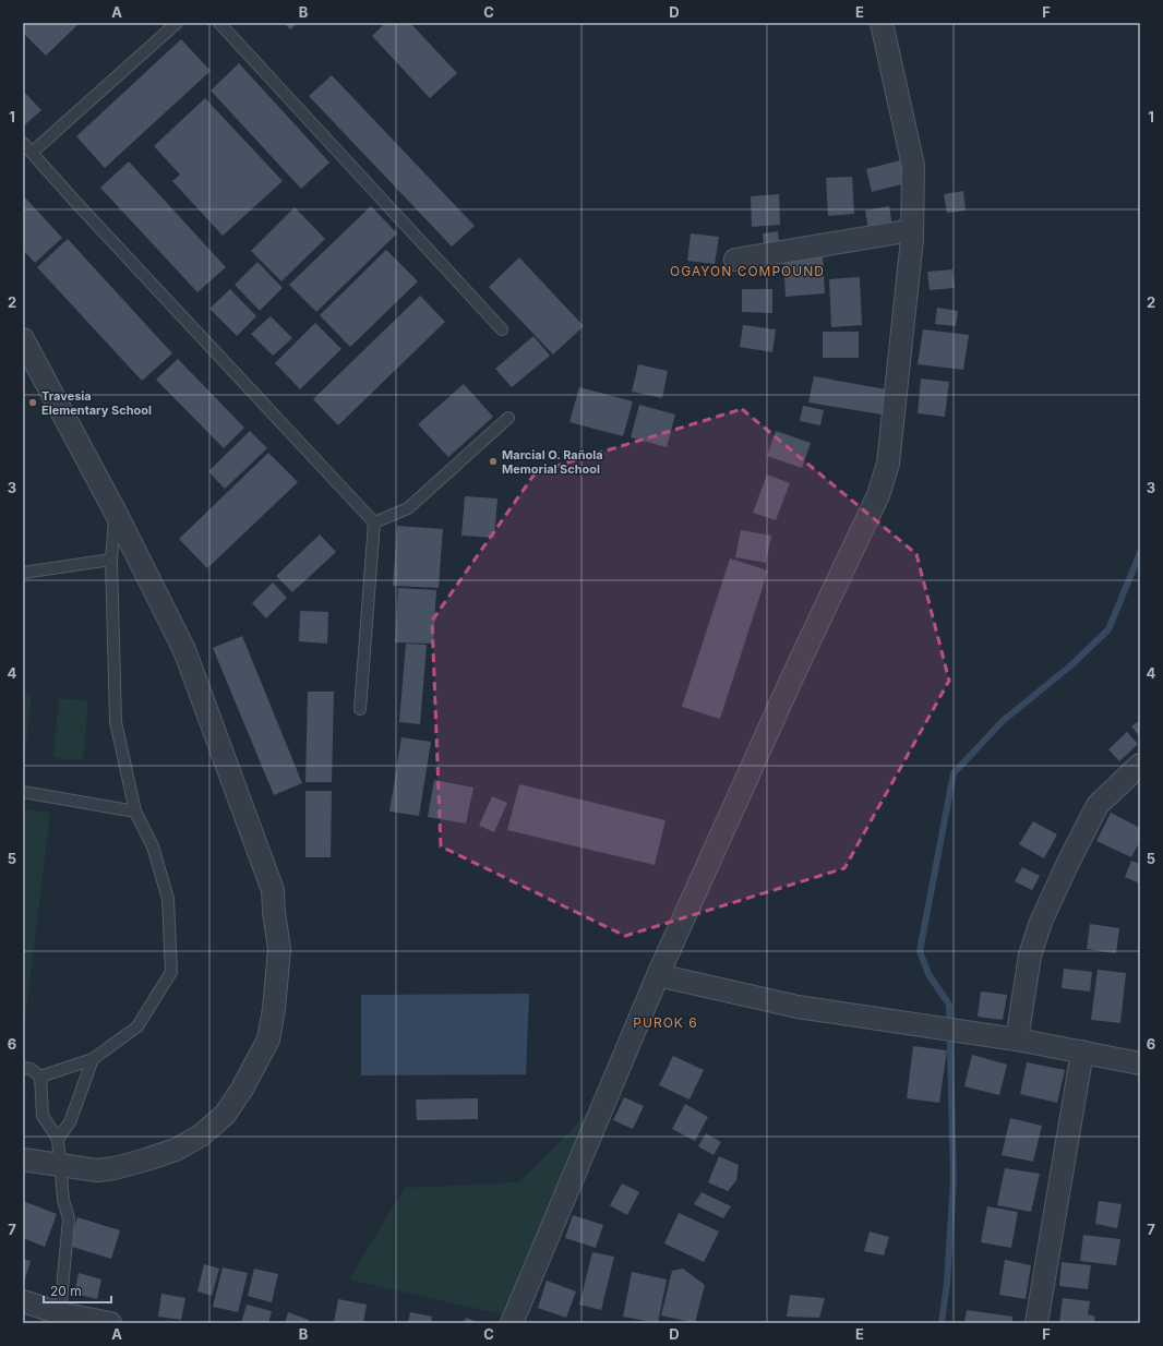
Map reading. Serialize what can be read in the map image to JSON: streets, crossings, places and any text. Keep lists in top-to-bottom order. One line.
{"districts":["OGAYON COMPOUND","PUROK 6"],"places":["Travesia Elementary School","Marcial O. Rañola Memorial School"],"scale_bar":"20 m","grid":{"columns":["A","B","C","D","E","F"],"rows":["1","2","3","4","5","6","7"]}}
